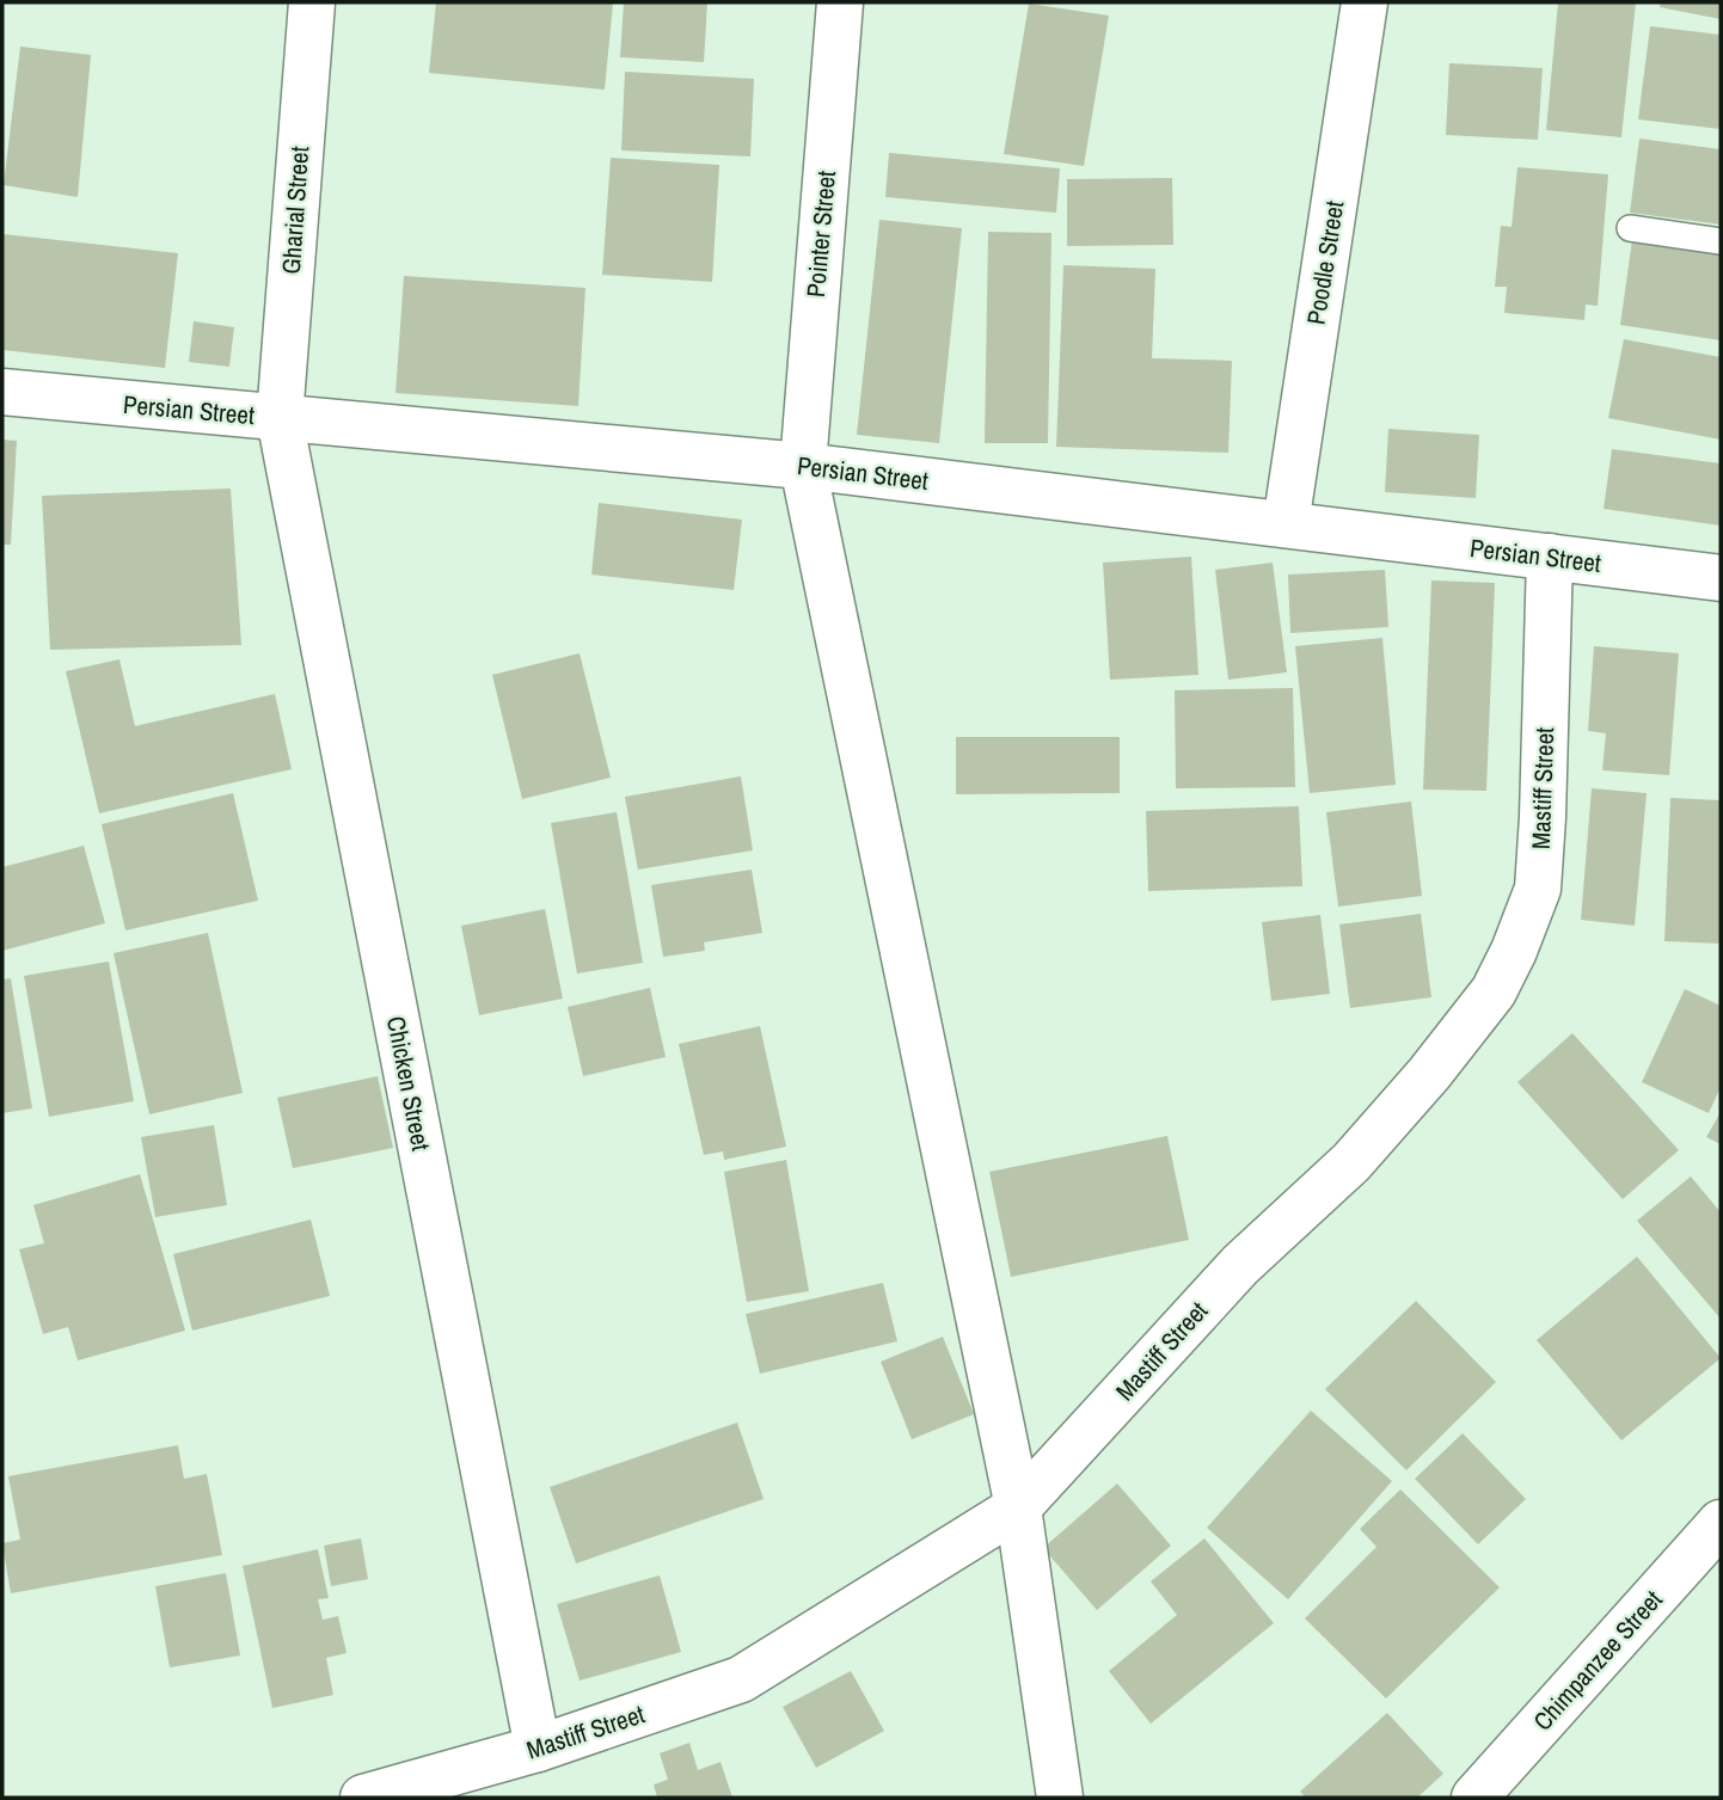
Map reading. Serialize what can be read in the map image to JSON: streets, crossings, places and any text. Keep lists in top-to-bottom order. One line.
{"streets":{"street":["Gharial Street","Pointer Street","Poodle Street","Persian Street","Mastiff Street","Chicken Street","Chimpanzee Street"]},"crossings":[["Gharial Street","Persian Street"],["Gharial Street","Chicken Street"],["Pointer Street","Persian Street"],["Pointer Street","Mastiff Street"],["Poodle Street","Persian Street"],["Persian Street","Mastiff Street"],["Persian Street","Chicken Street"],["Mastiff Street","Chicken Street"]]}
